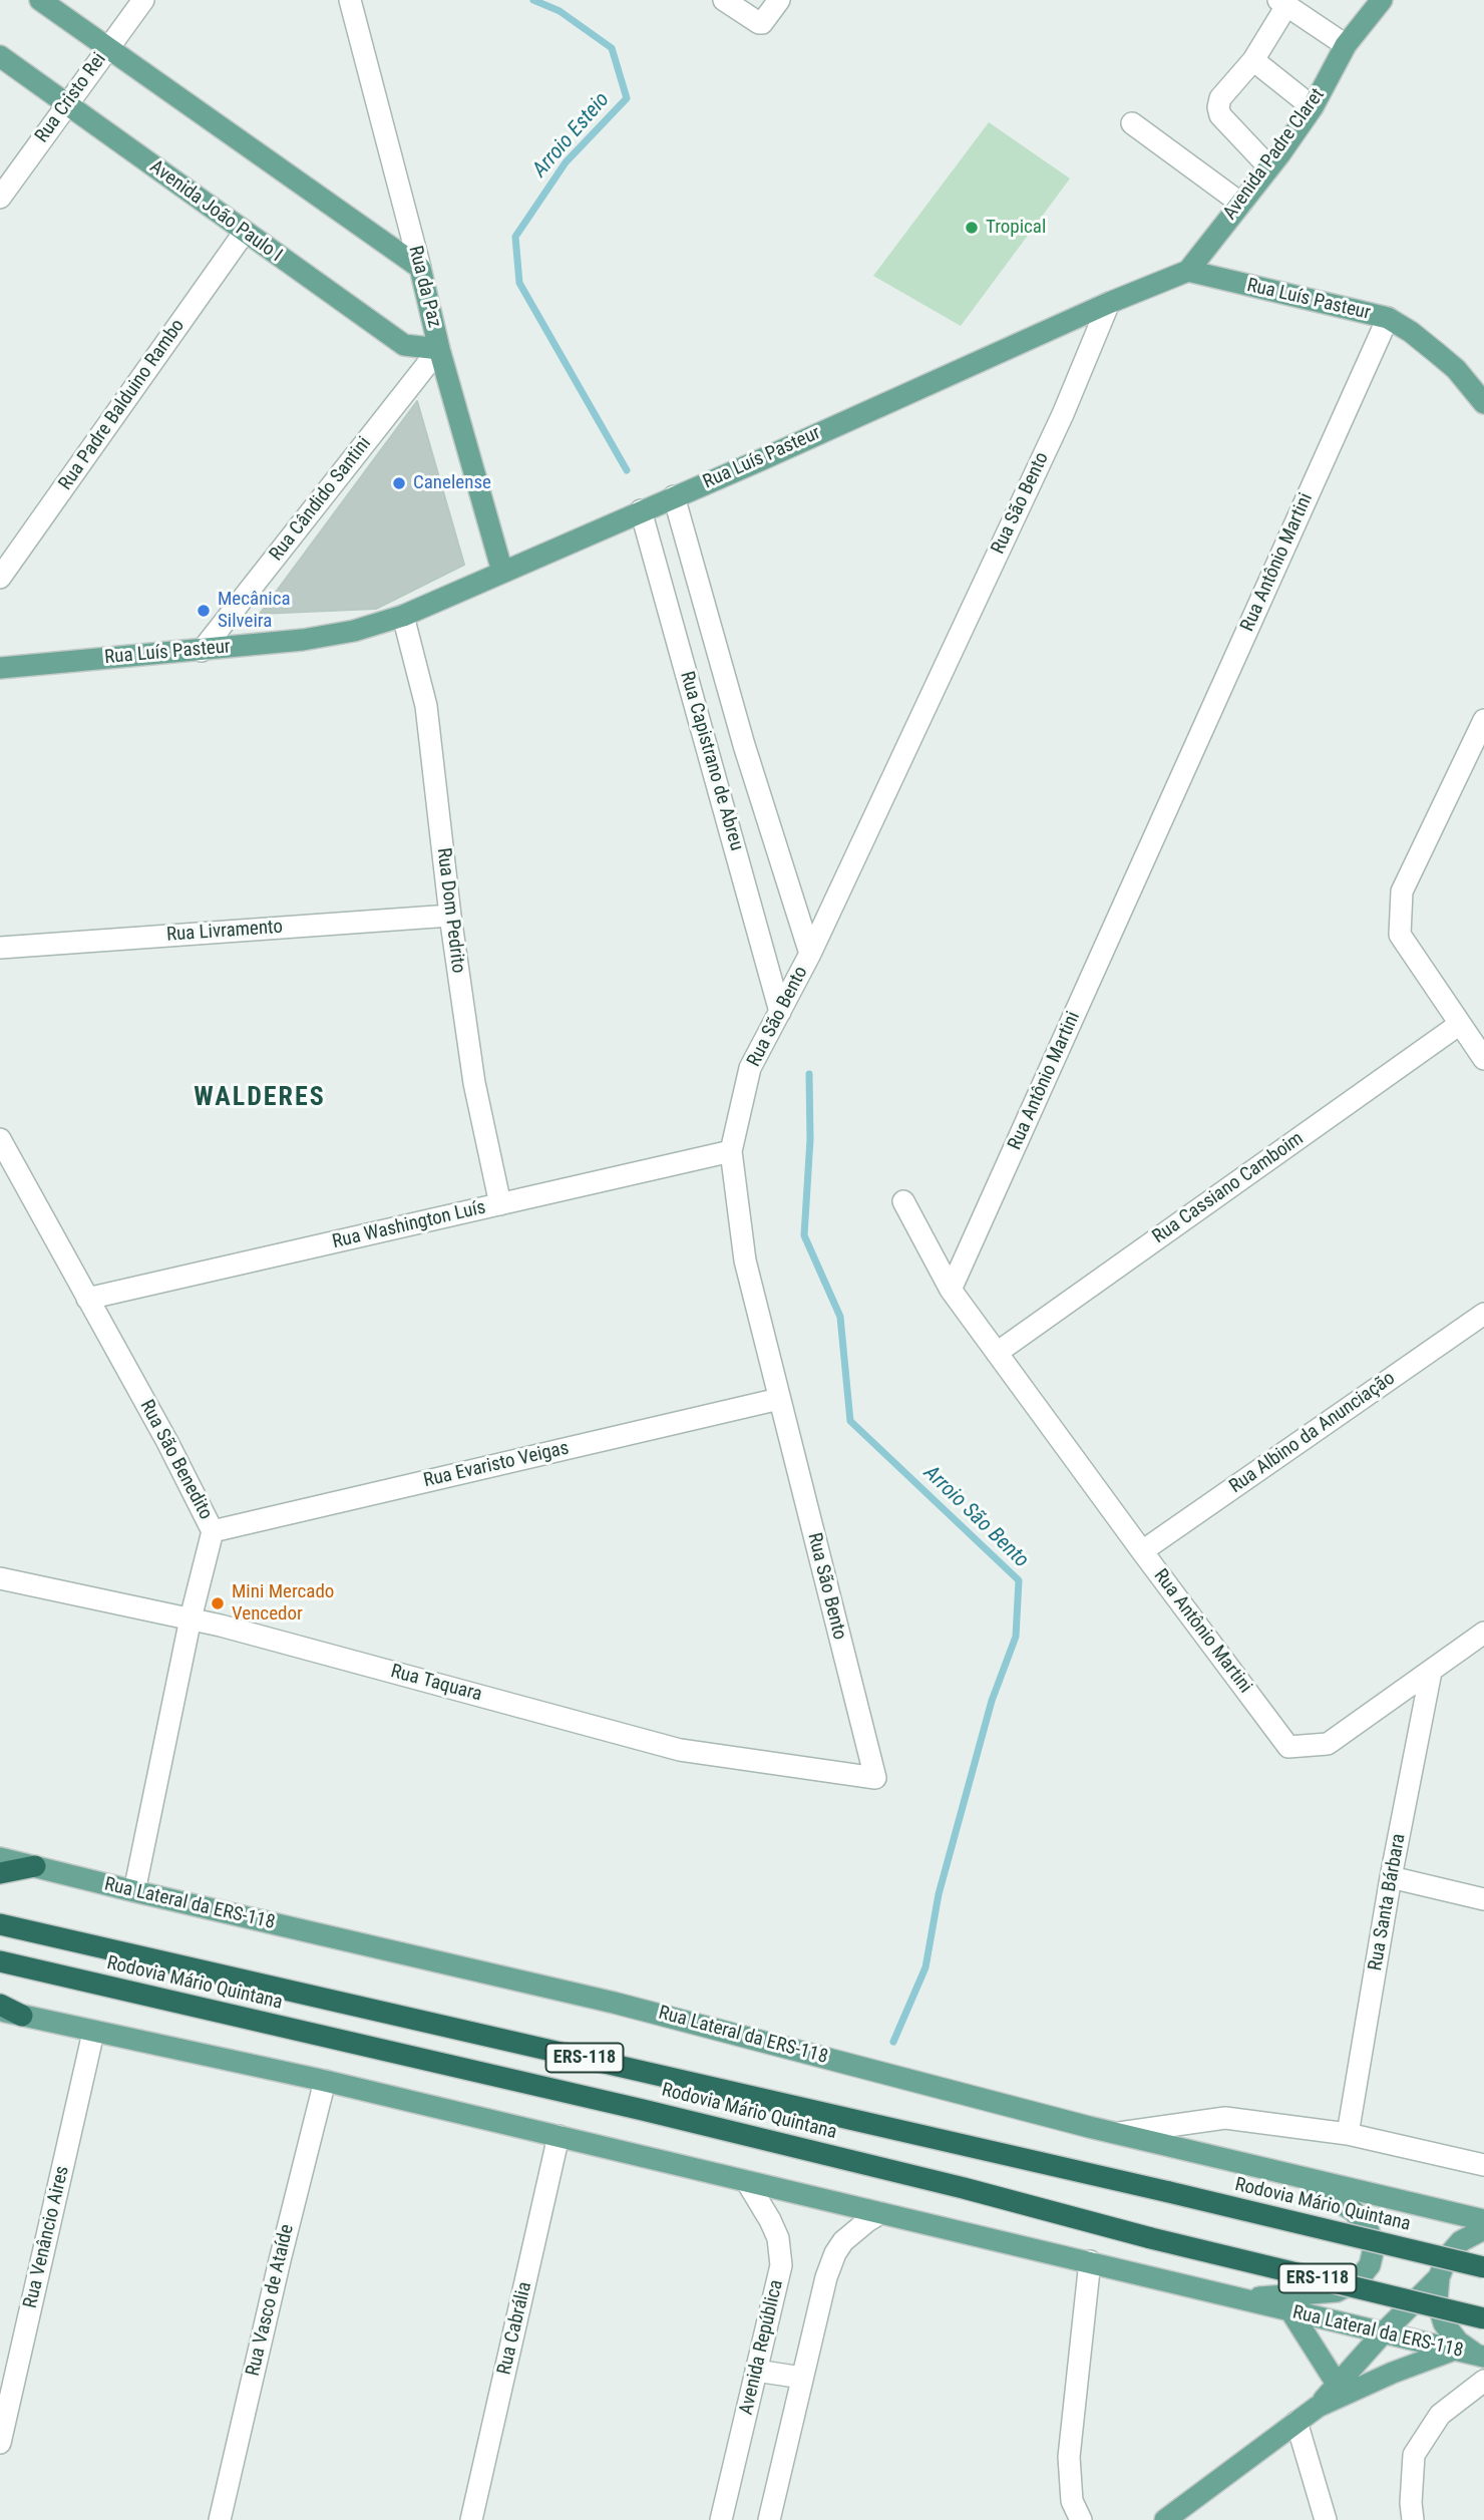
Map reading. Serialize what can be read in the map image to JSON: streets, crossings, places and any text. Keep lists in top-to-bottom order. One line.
{"streets":{"highway":["Rodovia Mário Quintana","ERS-118"],"main road":["Avenida Padre Claret","Avenida João Paulo I","Rua da Paz","Rua Luís Pasteur","Rua Lateral da ERS-118"],"street":["Rua Cristo Rei","Rua Padre Balduino Rambo","Rua Cândido Santini","Rua São Bento","Rua Antônio Martini","Rua Capistrano de Abreu","Rua Dom Pedrito","Rua Livramento","Rua Cassiano Camboim","Rua Washington Luís","Rua Albino da Anunciação","Rua São Benedito","Rua Evaristo Veigas","Rua Taquara","Rua Santa Bárbara","Rua Venâncio Aires","Rua Vasco de Ataíde","Rua Cabrália","Avenida República"]},"crossings":[["Rua Cristo Rei","Avenida João Paulo I"],["Avenida Padre Claret","Rua Luís Pasteur"],["Avenida João Paulo I","Rua da Paz"],["Avenida João Paulo I","Rua Padre Balduino Rambo"],["Avenida João Paulo I","Rua Cândido Santini"],["Rua da Paz","Rua Luís Pasteur"],["Rua da Paz","Rua Cândido Santini"],["Rua Luís Pasteur","Rua Cândido Santini"],["Rua Luís Pasteur","Rua São Bento"],["Rua Luís Pasteur","Rua Antônio Martini"],["Rua Luís Pasteur","Rua Capistrano de Abreu"],["Rua Luís Pasteur","Rua Dom Pedrito"],["Rua São Bento","Rua Capistrano de Abreu"],["Rua São Bento","Rua Washington Luís"],["Rua São Bento","Rua Evaristo Veigas"],["Rua São Bento","Rua Taquara"],["Rua Antônio Martini","Rua Cassiano Camboim"],["Rua Antônio Martini","Rua Albino da Anunciação"],["Rua Antônio Martini","Rua Santa Bárbara"],["Rua Dom Pedrito","Rua Livramento"],["Rua Dom Pedrito","Rua Washington Luís"],["Rua Washington Luís","Rua São Benedito"],["Rua São Benedito","Rua Evaristo Veigas"],["Rua São Benedito","Rua Taquara"],["Rua São Benedito","Rua Lateral da ERS-118"],["Rua Lateral da ERS-118","Rua Venâncio Aires"],["Rua Lateral da ERS-118","Rua Vasco de Ataíde"],["Rua Lateral da ERS-118","Rua Cabrália"],["Rua Lateral da ERS-118","Avenida República"]],"districts":["WALDERES"],"water":["Arroio Esteio","Arroio São Bento"],"places":["Tropical","Canelense","Mecânica Silveira","Mini Mercado Vencedor"]}
